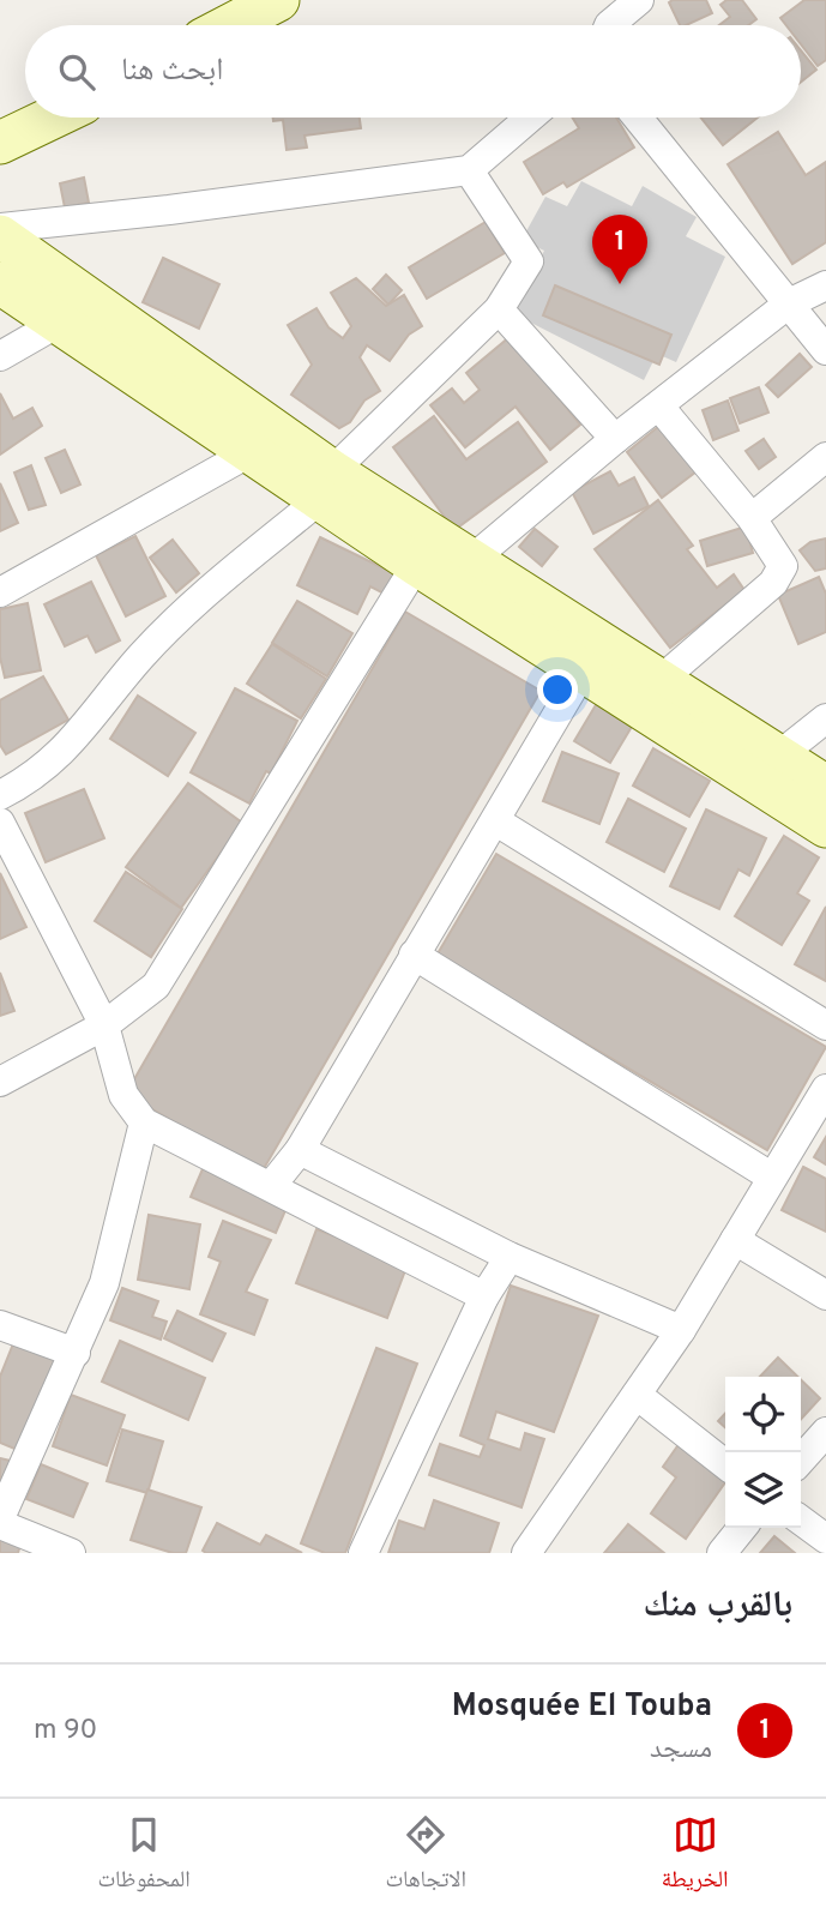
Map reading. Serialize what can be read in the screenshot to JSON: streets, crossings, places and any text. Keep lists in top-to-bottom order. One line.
{"page":{"search":"ابحث هنا","pins":"1","heading":"بالقرب منك","list":[{"mark":"1","name":"Mosquée El Touba","note":"مسجد","value":"90 m"}],"nav":["الخريطة","الاتجاهات","المحفوظات"]}}
